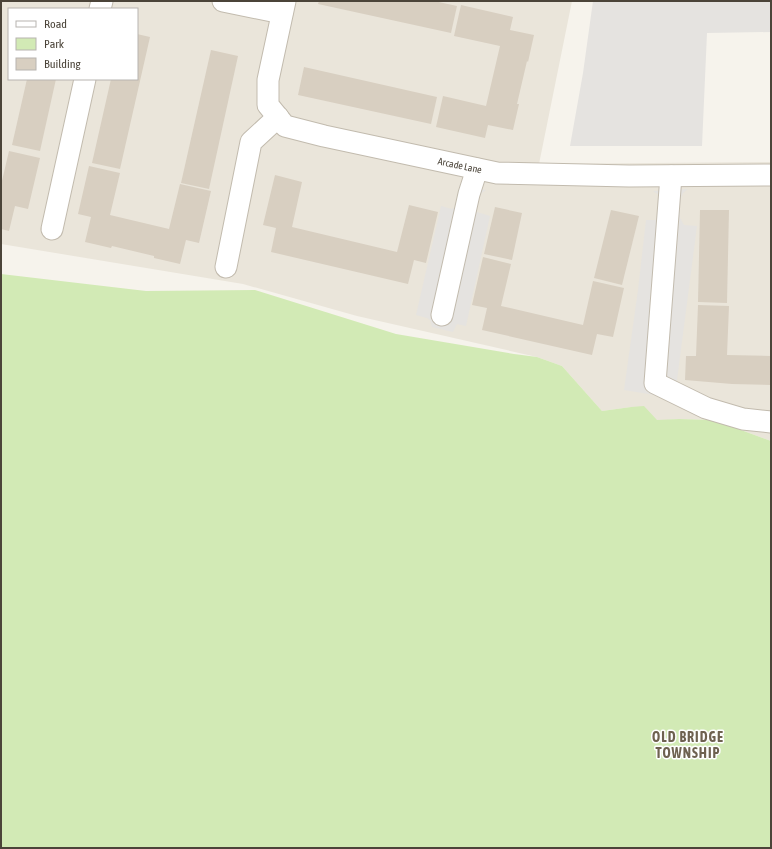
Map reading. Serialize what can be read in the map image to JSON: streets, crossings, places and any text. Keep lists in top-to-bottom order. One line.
{"streets":{"street":["Arcade Lane"]},"districts":["OLD BRIDGE TOWNSHIP"],"legend":["Road","Park","Building"]}
